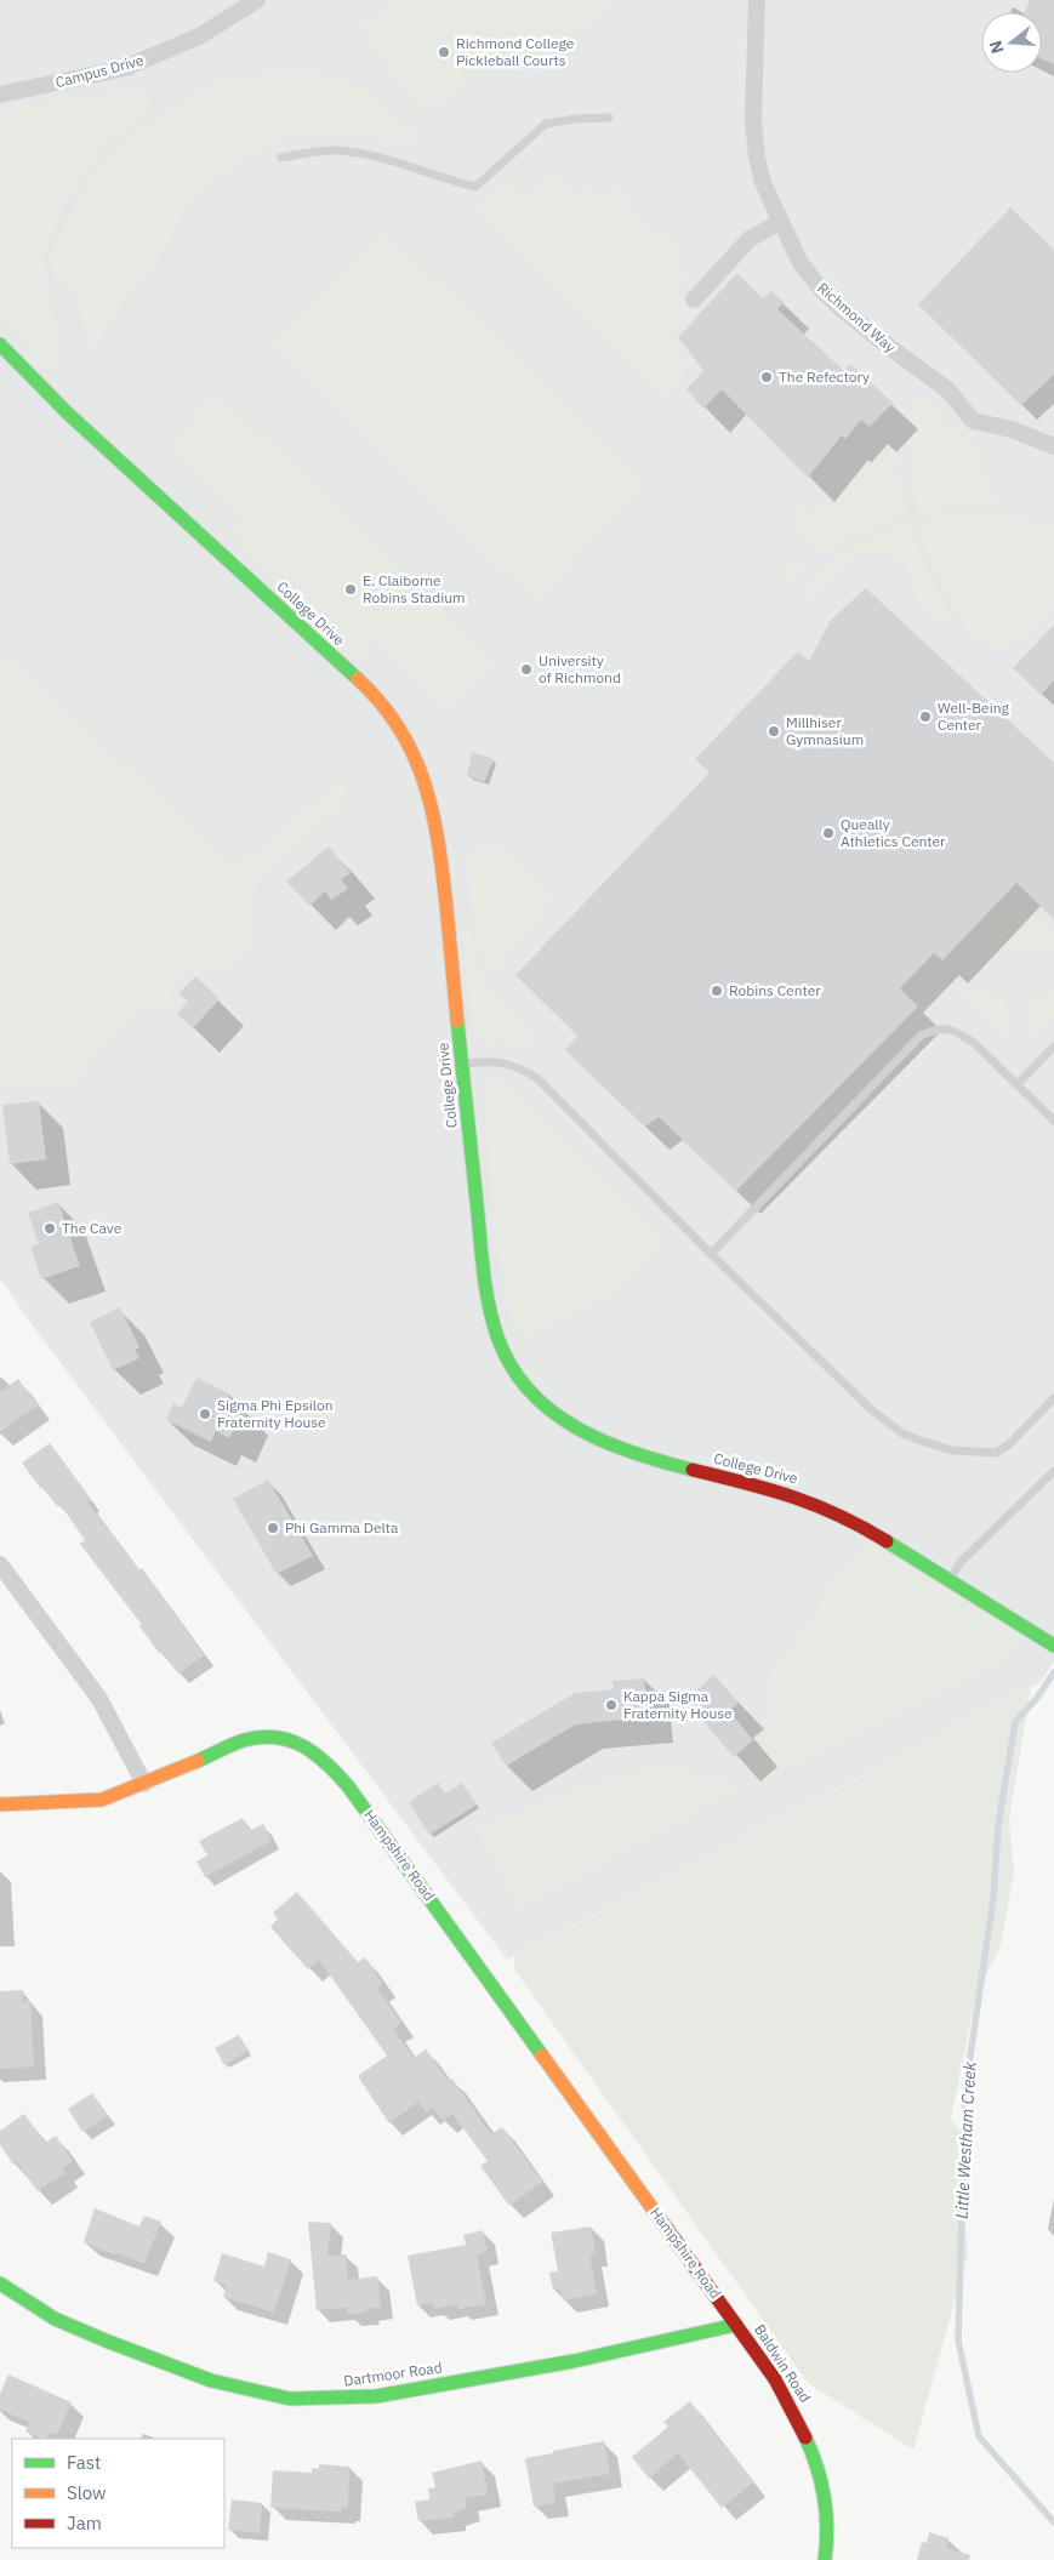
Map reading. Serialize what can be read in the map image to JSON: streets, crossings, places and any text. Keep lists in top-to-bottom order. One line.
{"streets":{"street":["Campus Drive","Richmond Way","College Drive","Hampshire Road","Baldwin Road","Dartmoor Road"]},"crossings":[["Hampshire Road","Baldwin Road"],["Hampshire Road","Dartmoor Road"],["Baldwin Road","Dartmoor Road"]],"water":["Little Westham Creek"],"places":["Richmond College Pickleball Courts","The Refectory","E. Claiborne Robins Stadium","University of Richmond","Well-Being Center","Millhiser Gymnasium","Queally Athletics Center","Robins Center","The Cave","Sigma Phi Epsilon Fraternity House","Phi Gamma Delta","Kappa Sigma Fraternity House"],"legend":["Fast","Slow","Jam"],"north":"left"}
